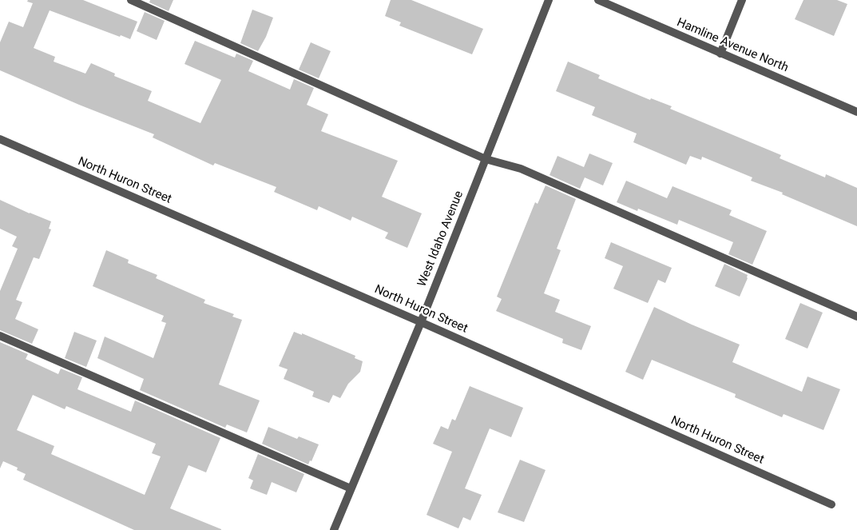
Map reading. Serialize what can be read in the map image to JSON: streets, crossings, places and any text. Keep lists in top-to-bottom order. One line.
{"streets":{"street":["Hamline Avenue North","North Huron Street","West Idaho Avenue"]},"crossings":[["North Huron Street","West Idaho Avenue"]]}
